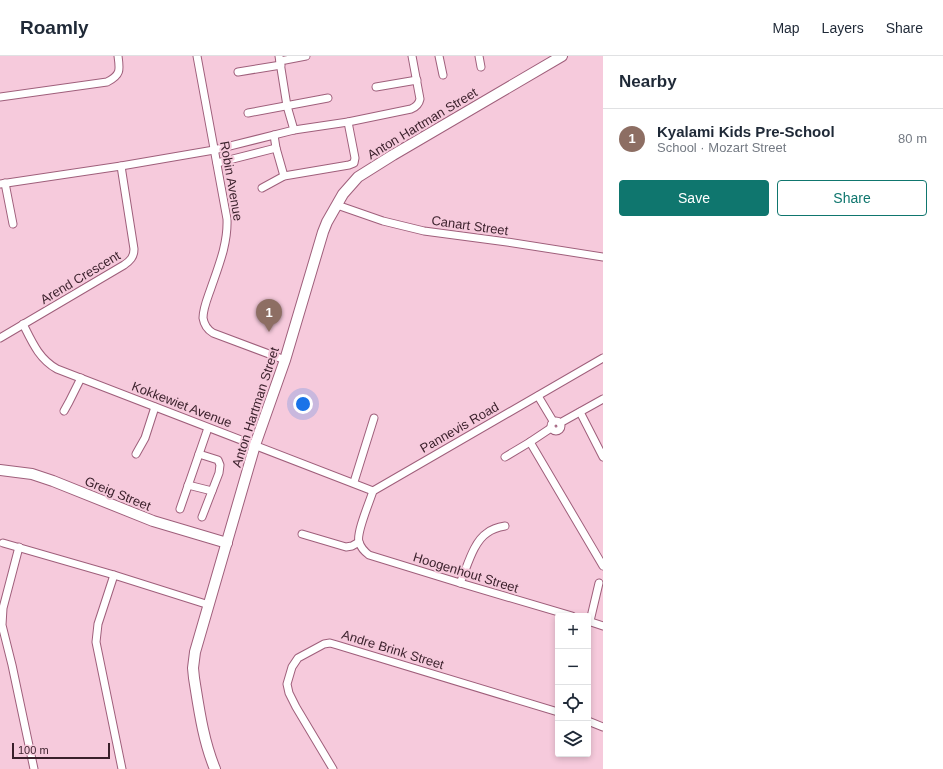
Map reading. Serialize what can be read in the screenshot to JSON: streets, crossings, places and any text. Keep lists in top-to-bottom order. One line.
{"streets":{"street":["Anton Hartman Street","Robin Avenue","Canart Street","Arend Crescent","Kokkewiet Avenue","Pannevis Road","Greig Street","Hoogenhout Street","Andre Brink Street"]},"crossings":[["Anton Hartman Street","Robin Avenue"],["Anton Hartman Street","Canart Street"],["Anton Hartman Street","Kokkewiet Avenue"],["Anton Hartman Street","Greig Street"],["Arend Crescent","Kokkewiet Avenue"],["Kokkewiet Avenue","Pannevis Road"]],"scale_bar":"100 m","page":{"header":"Roamly","nav":["Map","Layers","Share"],"heading":"Nearby","list":[{"mark":"1","name":"Kyalami Kids Pre-School","note":"School · Mozart Street","value":"80 m"}],"buttons":["Save","Share"],"pins":"1","map_buttons":["+","−"],"scale":"100 m"}}
